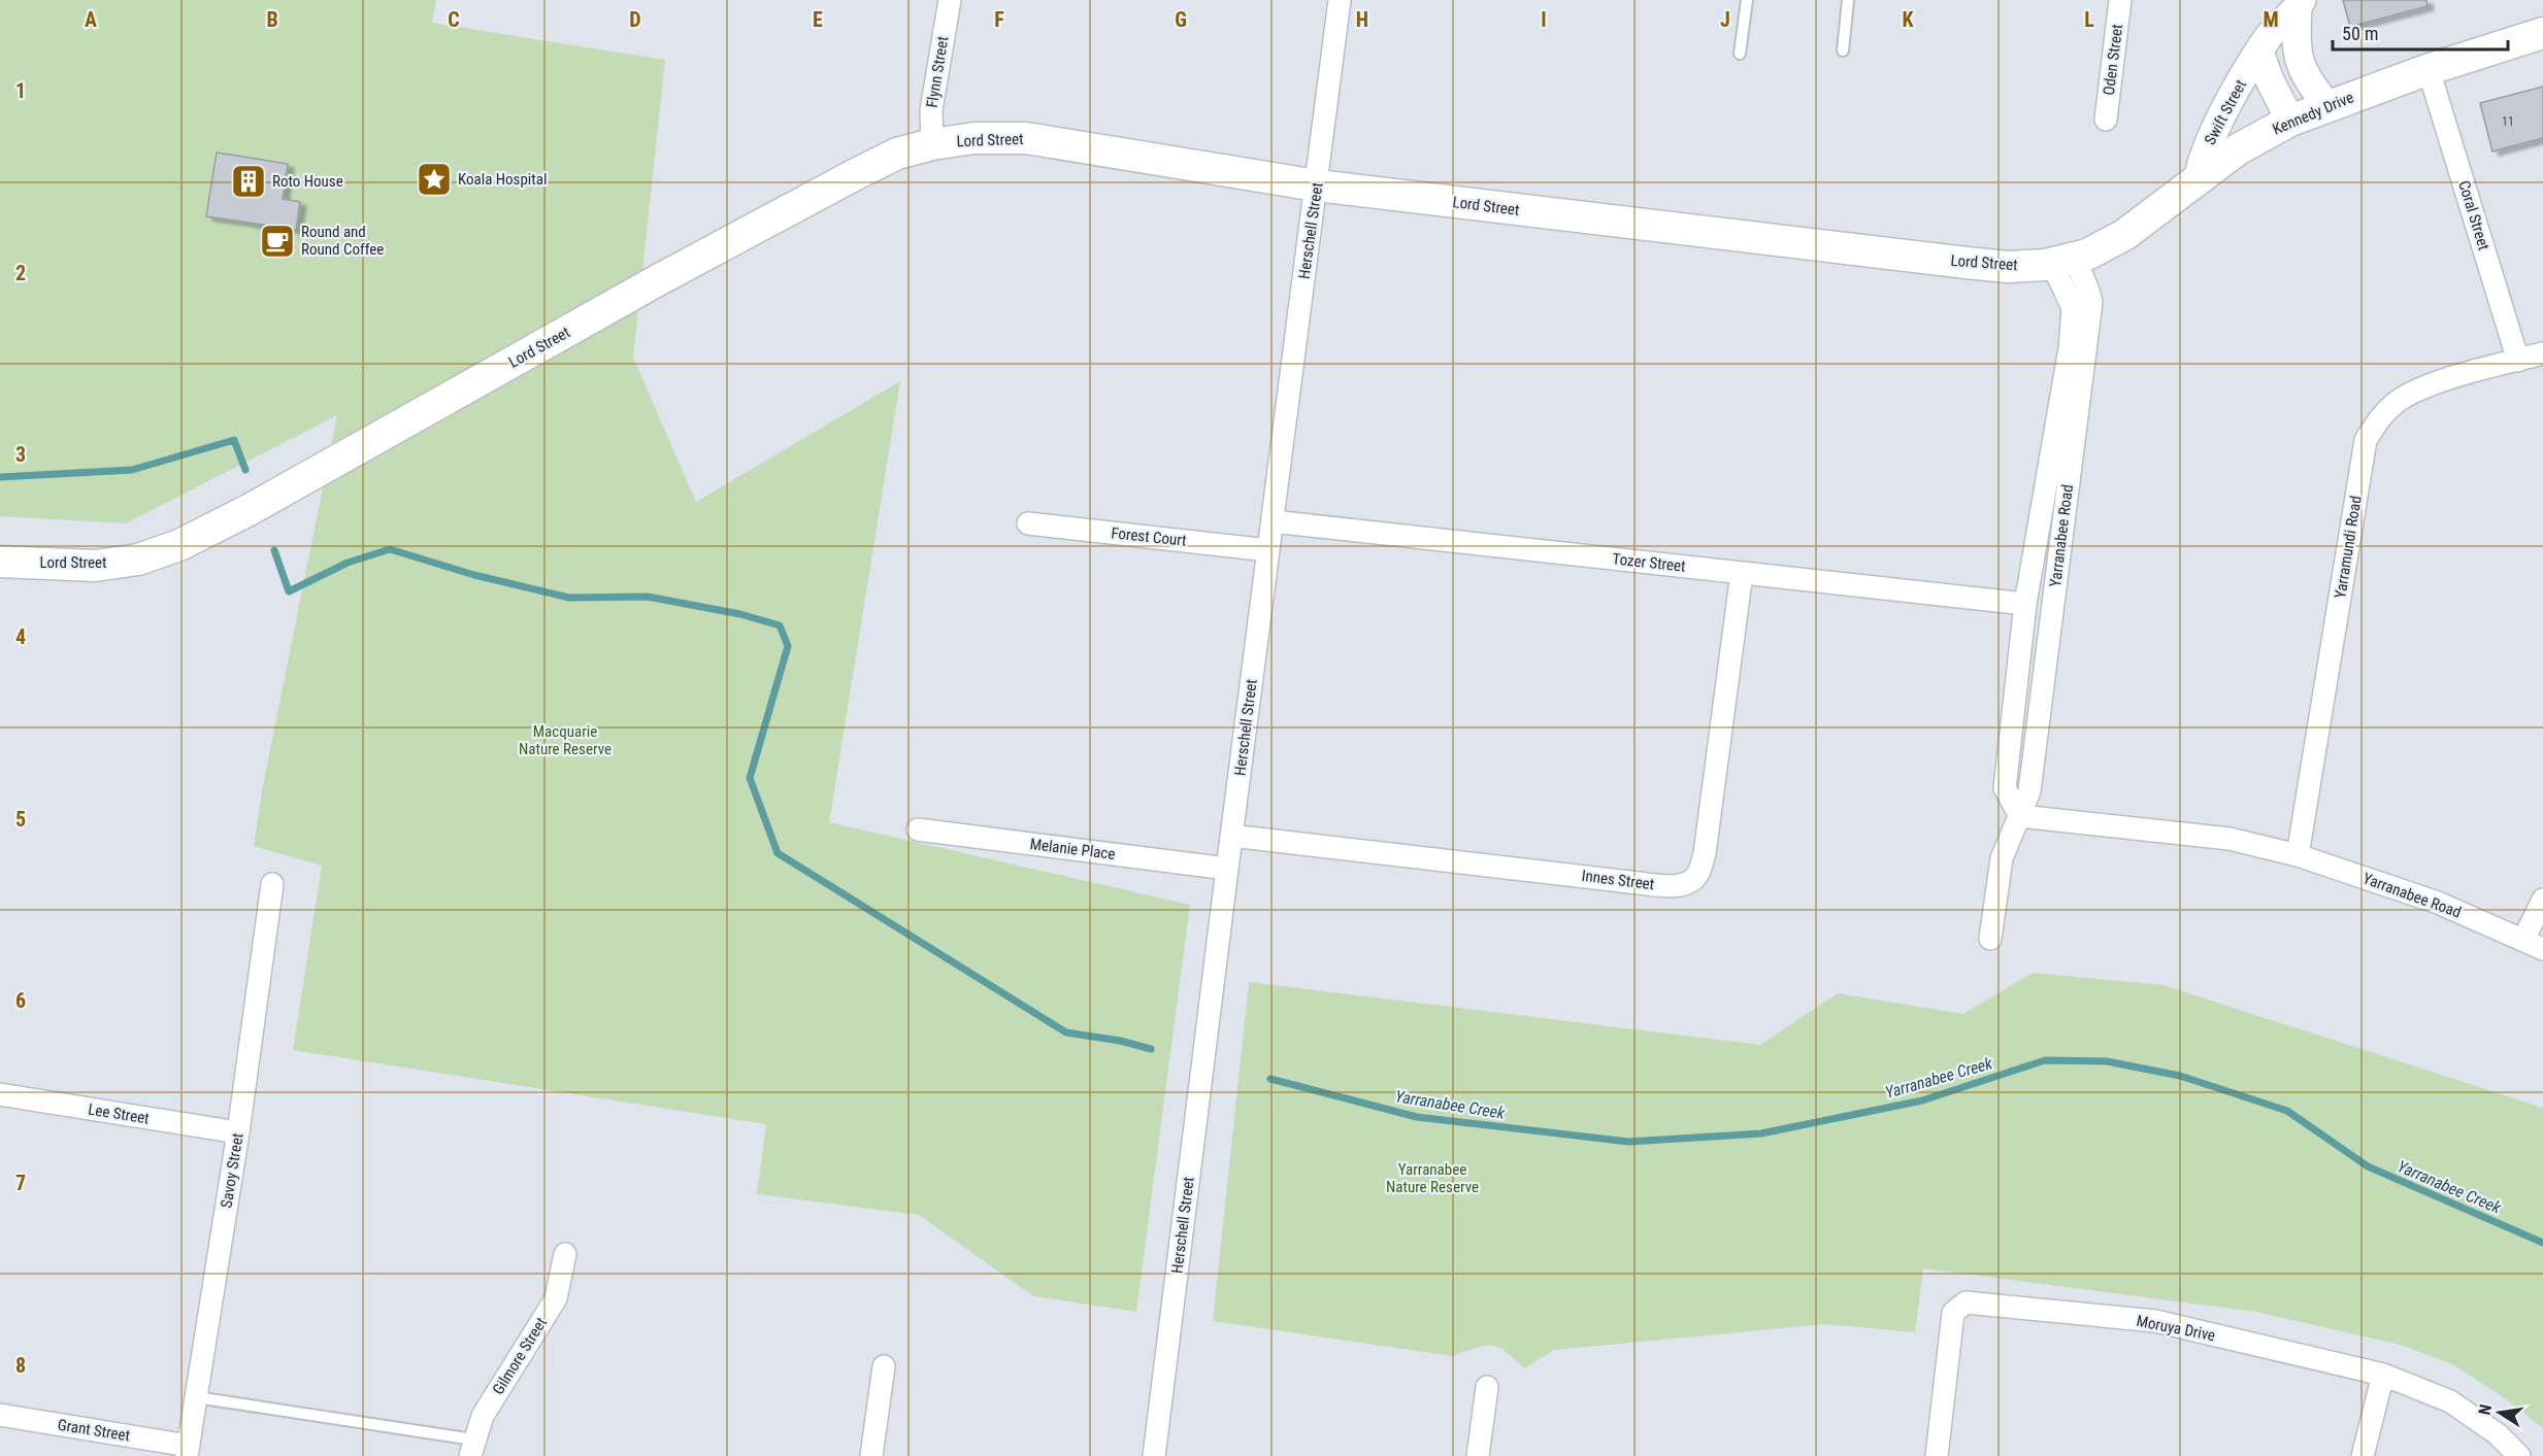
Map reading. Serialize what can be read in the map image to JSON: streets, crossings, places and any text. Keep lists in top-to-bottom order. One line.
{"streets":{"main road":["Kennedy Drive","Lord Street"],"street":["Oden Street","Flynn Street","Swift Street","Coral Street","Herschell Street","Yarranabee Road","Forest Court","Yarramundi Road","Tozer Street","Melanie Place","Innes Street","Lee Street","Savoy Street","Moruya Drive","Gilmore Street","Grant Street"]},"crossings":[["Flynn Street","Lord Street"],["Swift Street","Kennedy Drive"],["Kennedy Drive","Lord Street"],["Kennedy Drive","Coral Street"],["Kennedy Drive","Yarranabee Road"],["Lord Street","Herschell Street"],["Lord Street","Yarranabee Road"],["Coral Street","Yarramundi Road"],["Herschell Street","Forest Court"],["Herschell Street","Tozer Street"],["Herschell Street","Melanie Place"],["Herschell Street","Innes Street"],["Yarranabee Road","Yarramundi Road"],["Yarranabee Road","Tozer Street"],["Tozer Street","Innes Street"],["Lee Street","Savoy Street"],["Savoy Street","Grant Street"]],"water":["Yarranabee Creek"],"parks":["Macquarie Nature Reserve","Yarranabee Nature Reserve"],"places":{"place":["Koala Hospital"],"building":["Roto House"],"cafe":["Round and Round Coffee"]},"house_numbers":["11"],"scale_bar":"50 m","north":"left","grid":{"columns":["A","B","C","D","E","F","G","H","I","J","K","L","M"],"rows":["1","2","3","4","5","6","7","8"]}}
